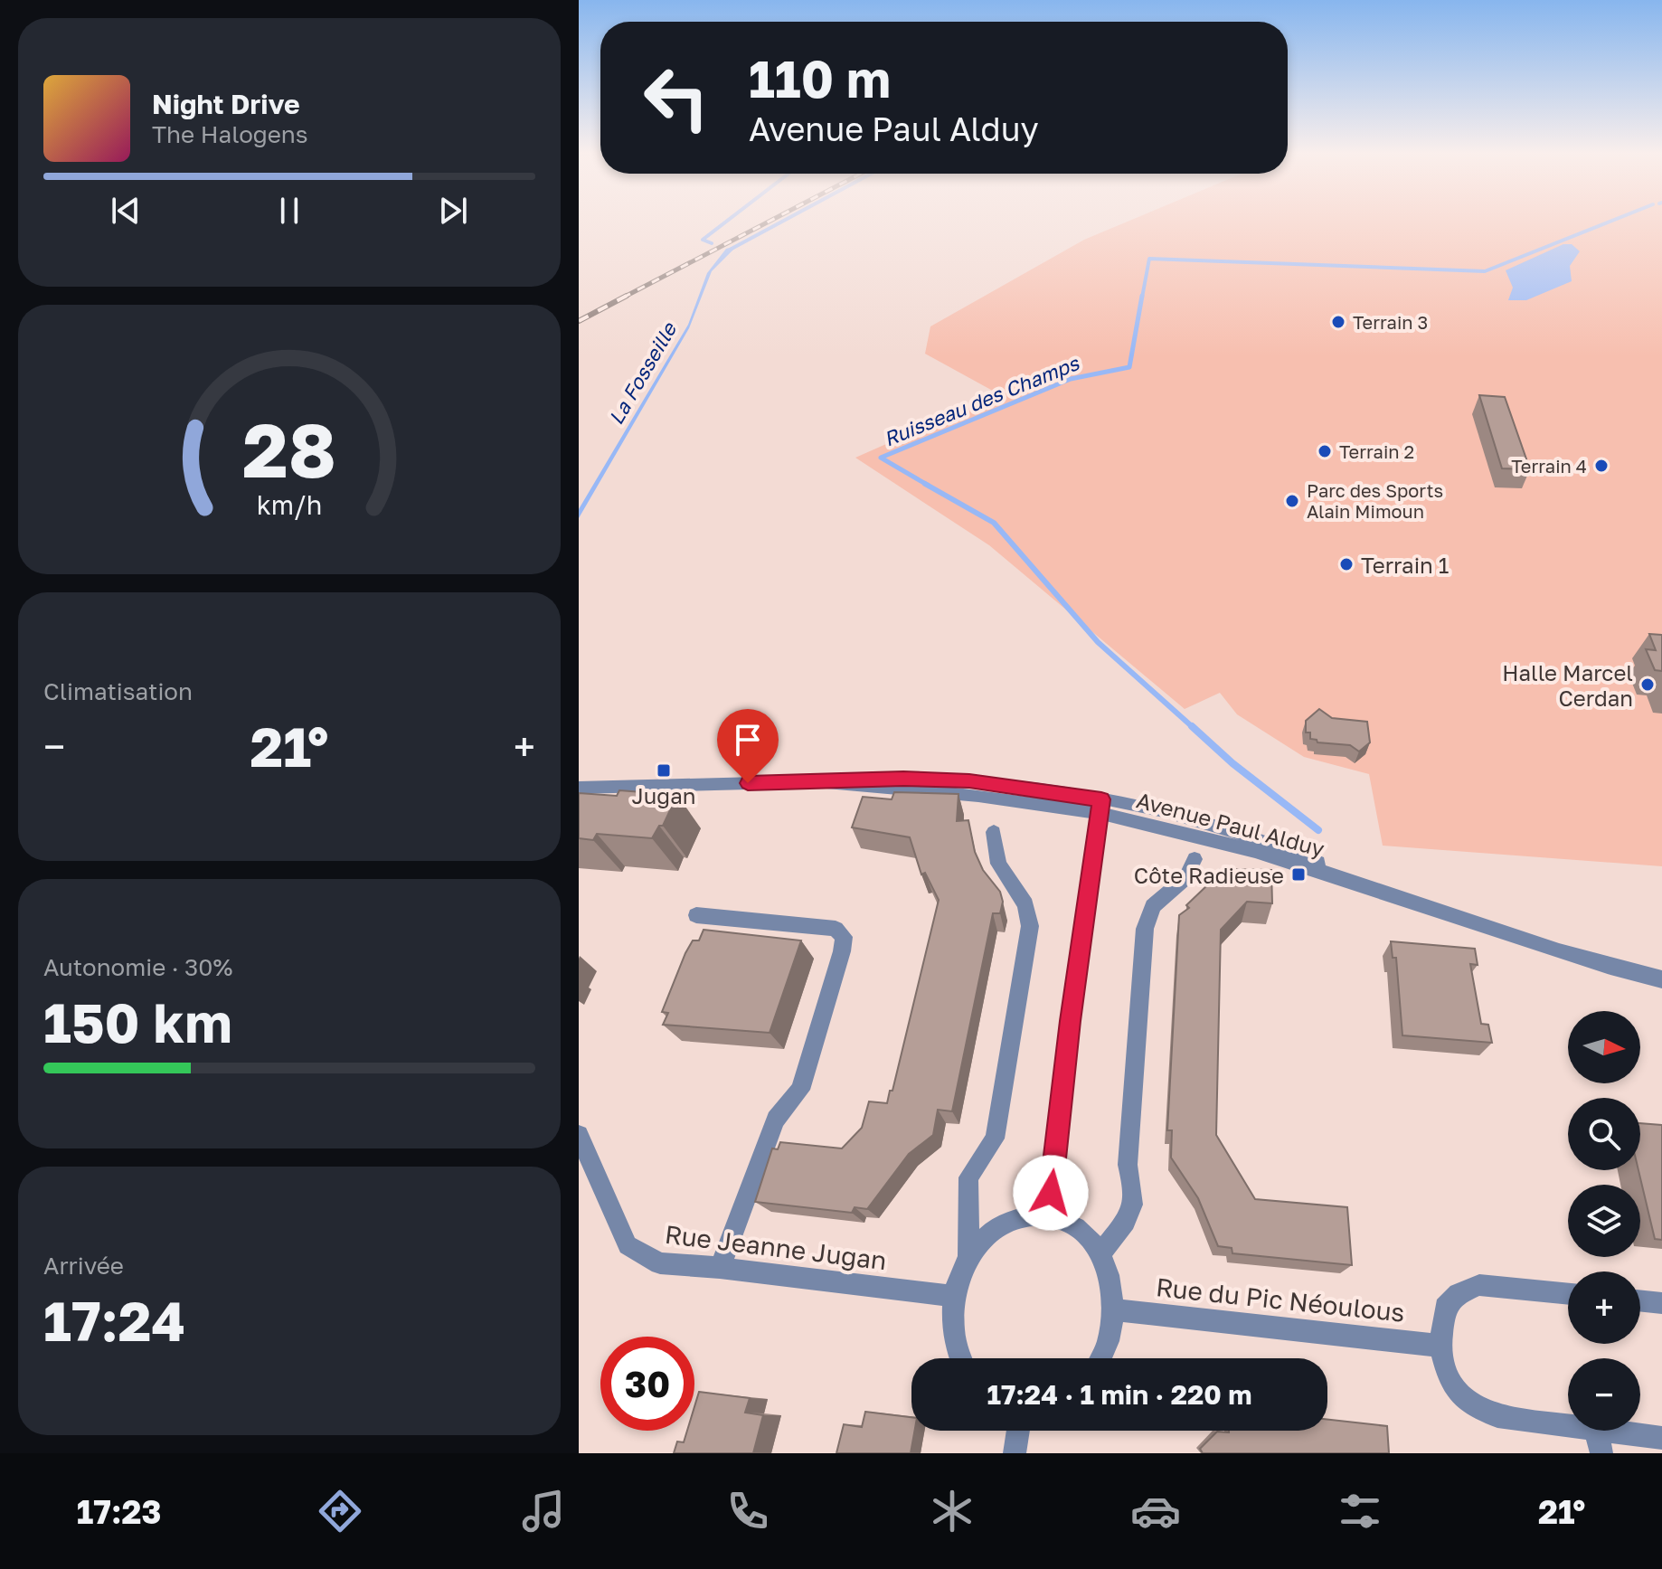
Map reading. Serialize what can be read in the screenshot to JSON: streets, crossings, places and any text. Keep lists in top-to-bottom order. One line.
{"streets":{"street":["Avenue Paul Alduy","Rue Jeanne Jugan","Rue du Pic Néoulous"]},"water":["La Fosseille","Ruisseau des Champs"],"places":{"other":["Terrain 3","Terrain 2","Terrain 4","Parc des Sports Alain Mimoun","Terrain 1","Halle Marcel Cerdan"],"transit":["Jugan","Côte Radieuse"]},"north":"right","page":{"turn":["110 m","Avenue Paul Alduy"],"song":["Night Drive","The Halogens"],"tile":["Climatisation",["Autonomie · 30%","150 km"],["Arrivée","17:24"]],"heat":["−","21°","+"],"map_buttons":["+","−"],"limit":"30","trip":"17:24 · 1 min · 220 m","tabs":["17:23","21°"],"gauge":["28","km/h"]}}
